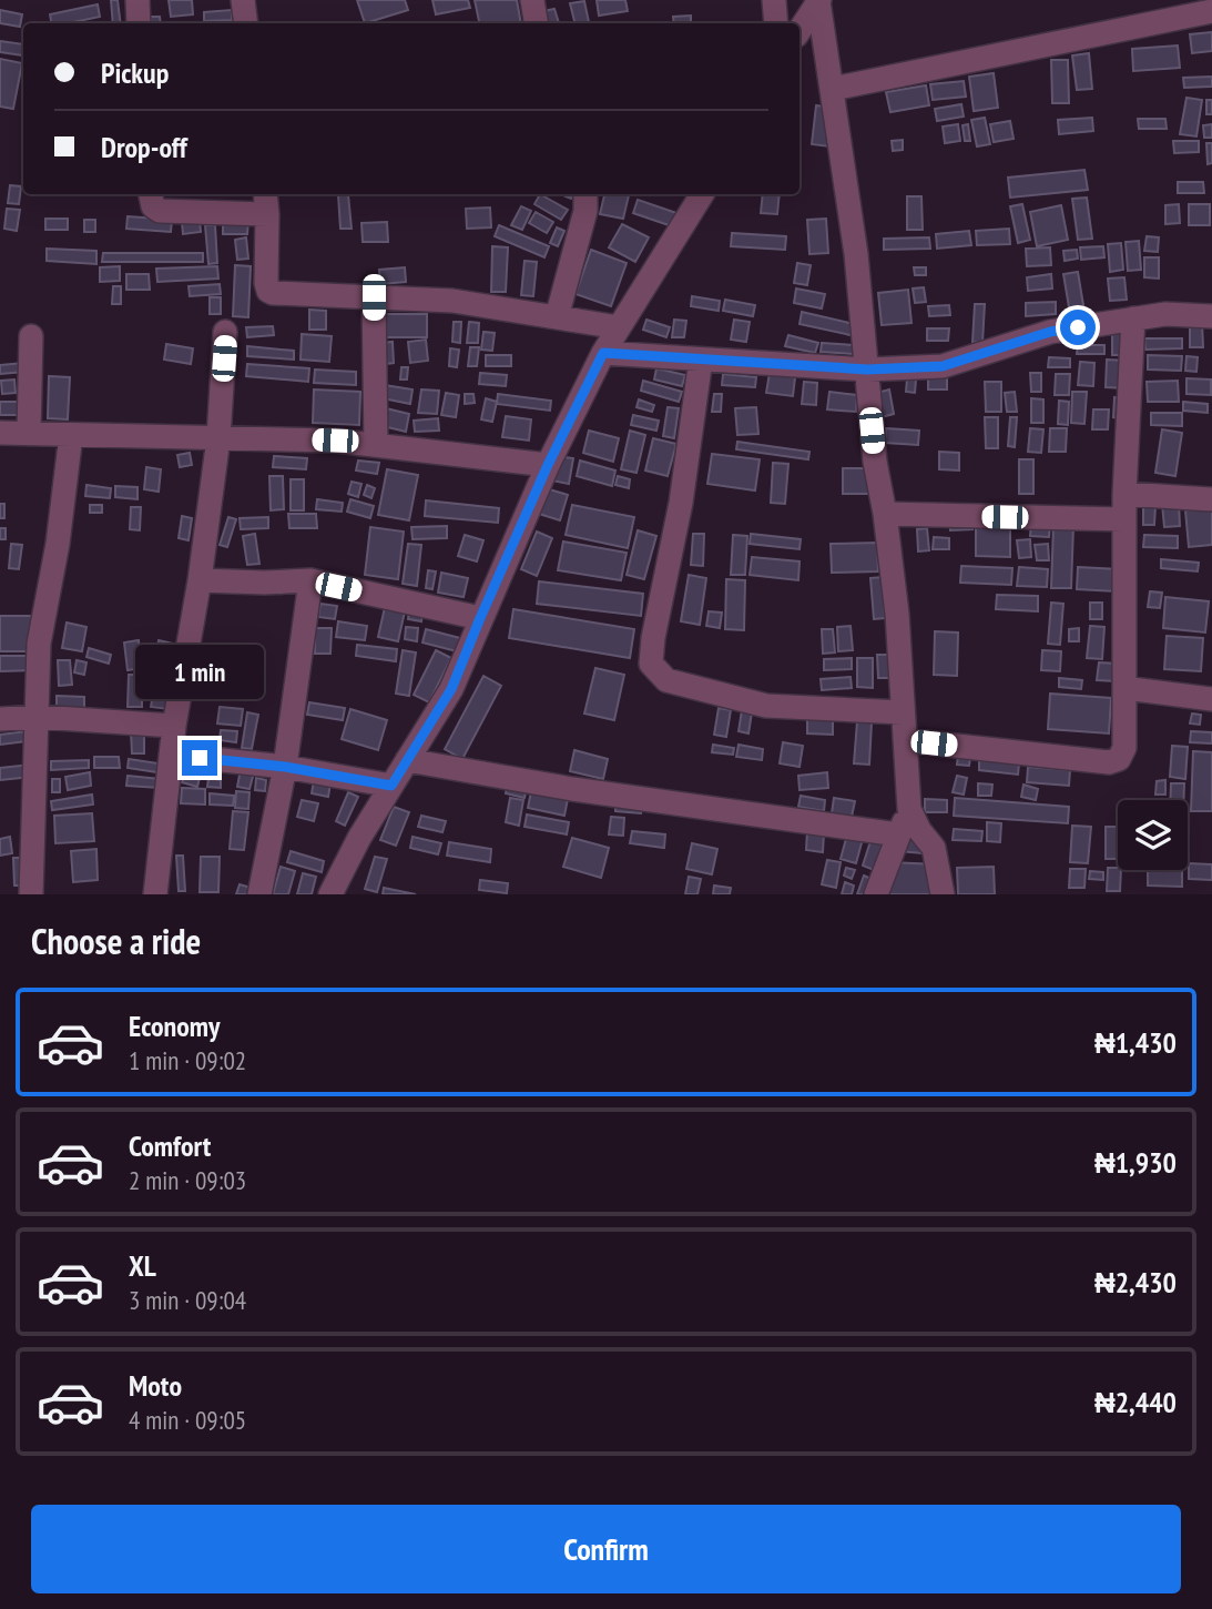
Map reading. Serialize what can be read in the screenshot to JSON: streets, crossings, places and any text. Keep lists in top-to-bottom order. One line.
{"page":{"banner":["Pickup","Drop-off"],"bubble":"1 min","heading":"Choose a ride","list":[{"name":"Economy","note":"1 min · 09:02","value":"₦1,430"},{"name":"Comfort","note":"2 min · 09:03","value":"₦1,930"},{"name":"XL","note":"3 min · 09:04","value":"₦2,430"},{"name":"Moto","note":"4 min · 09:05","value":"₦2,440"}],"buttons":"Confirm"}}
